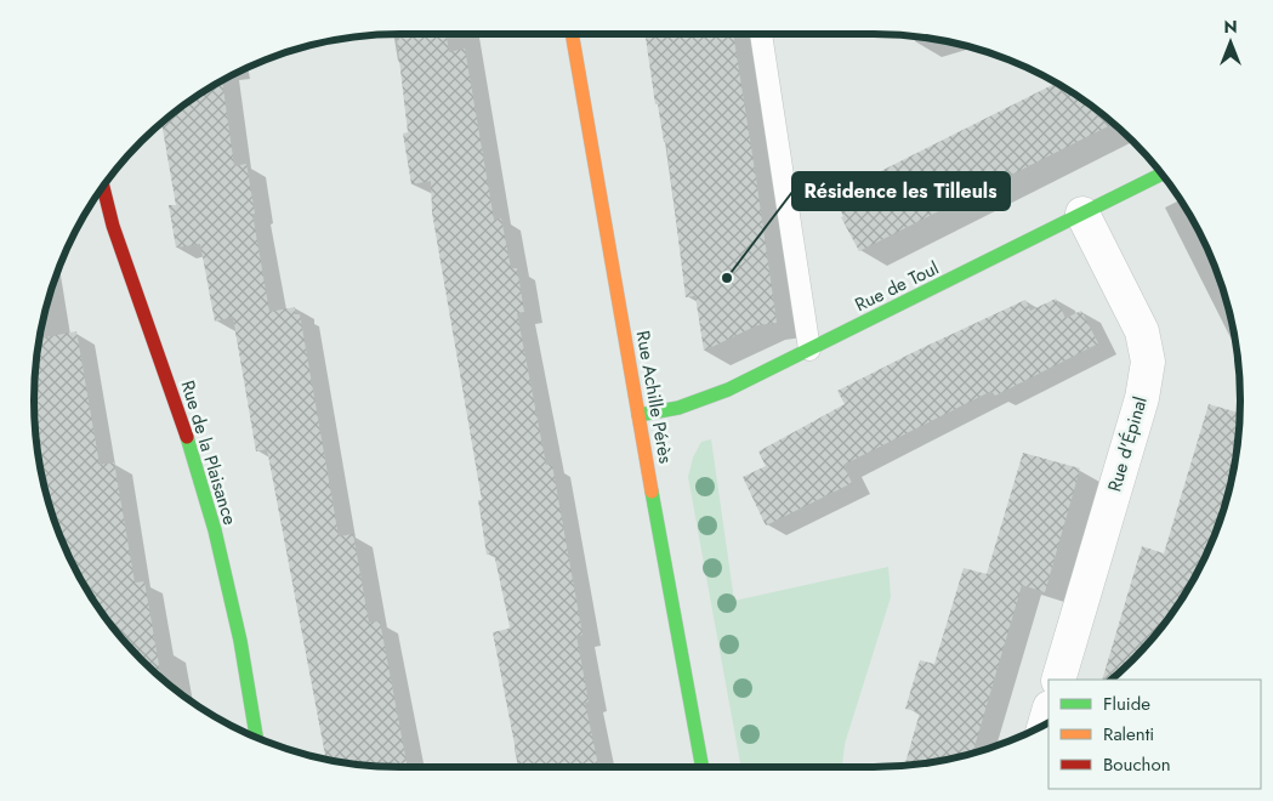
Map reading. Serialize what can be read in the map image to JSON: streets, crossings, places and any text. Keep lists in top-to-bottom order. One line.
{"streets":{"street":["Rue de Toul","Rue Achille Pérès","Rue d'Épinal","Rue de la Plaisance"]},"crossings":[["Rue de Toul","Rue Achille Pérès"],["Rue de Toul","Rue d'Épinal"]],"places":["Résidence les Tilleuls"],"legend":["Fluide","Ralenti","Bouchon"],"north":"top"}
